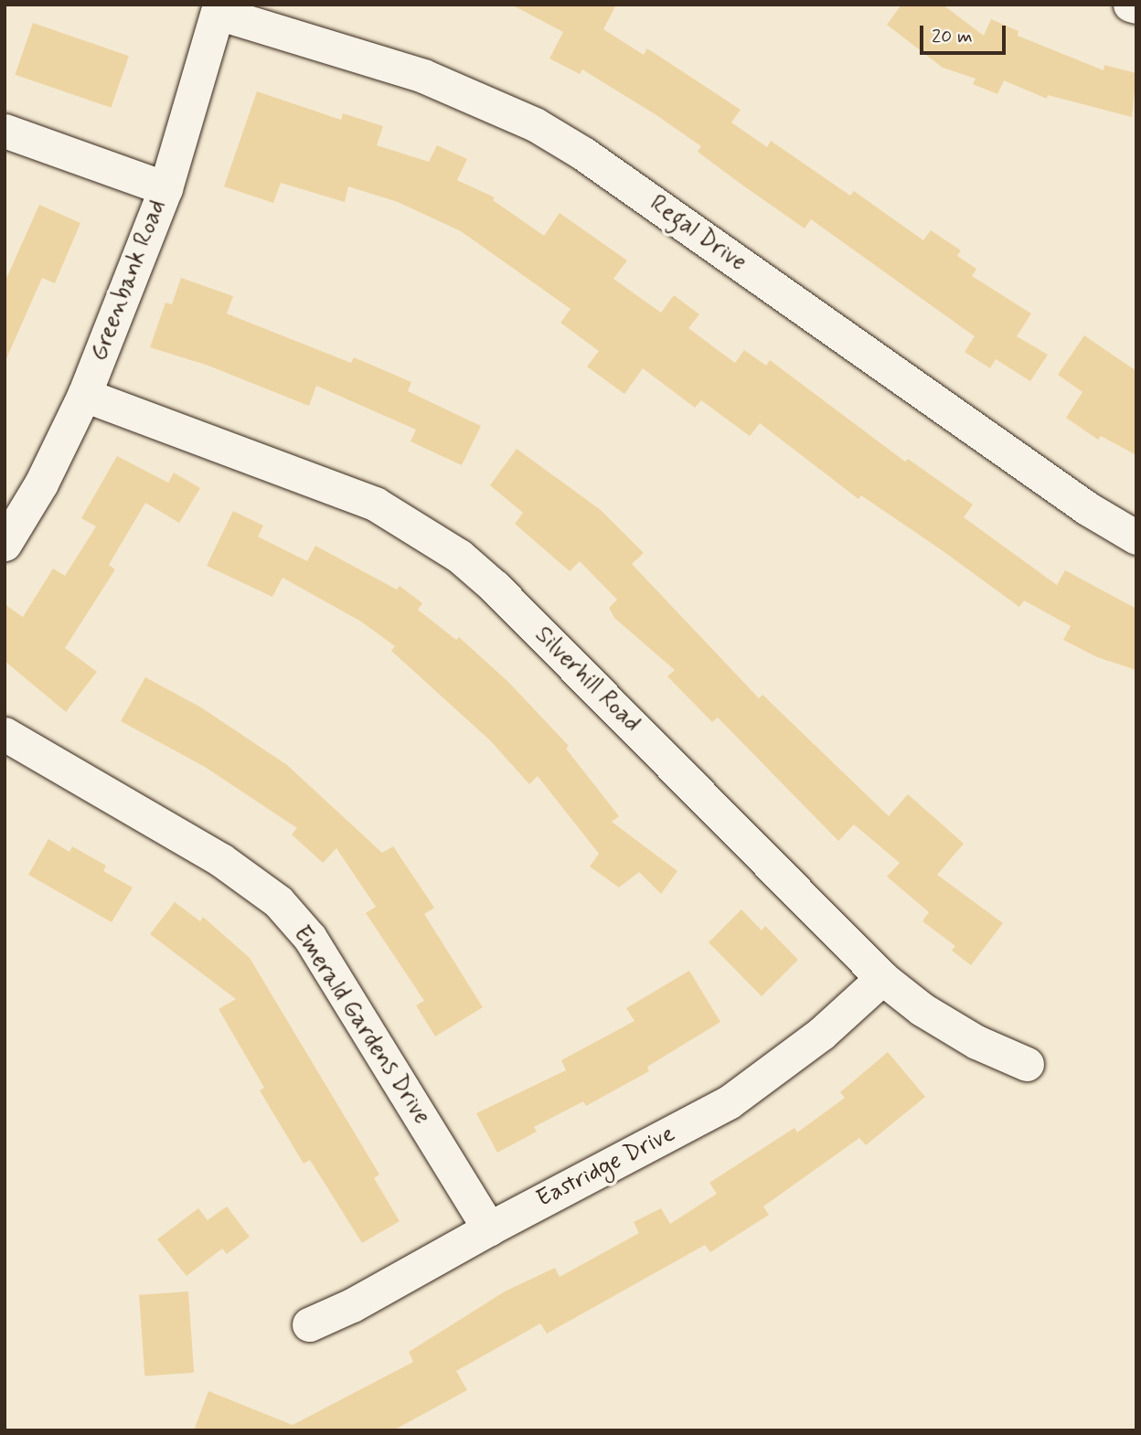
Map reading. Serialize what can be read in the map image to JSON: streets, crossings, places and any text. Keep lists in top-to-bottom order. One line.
{"streets":{"street":["Regal Drive","Greenbank Road","Silverhill Road","Emerald Gardens Drive","Eastridge Drive"]},"crossings":[["Regal Drive","Greenbank Road"],["Greenbank Road","Silverhill Road"],["Silverhill Road","Eastridge Drive"],["Emerald Gardens Drive","Eastridge Drive"]],"scale_bar":"20 m"}
